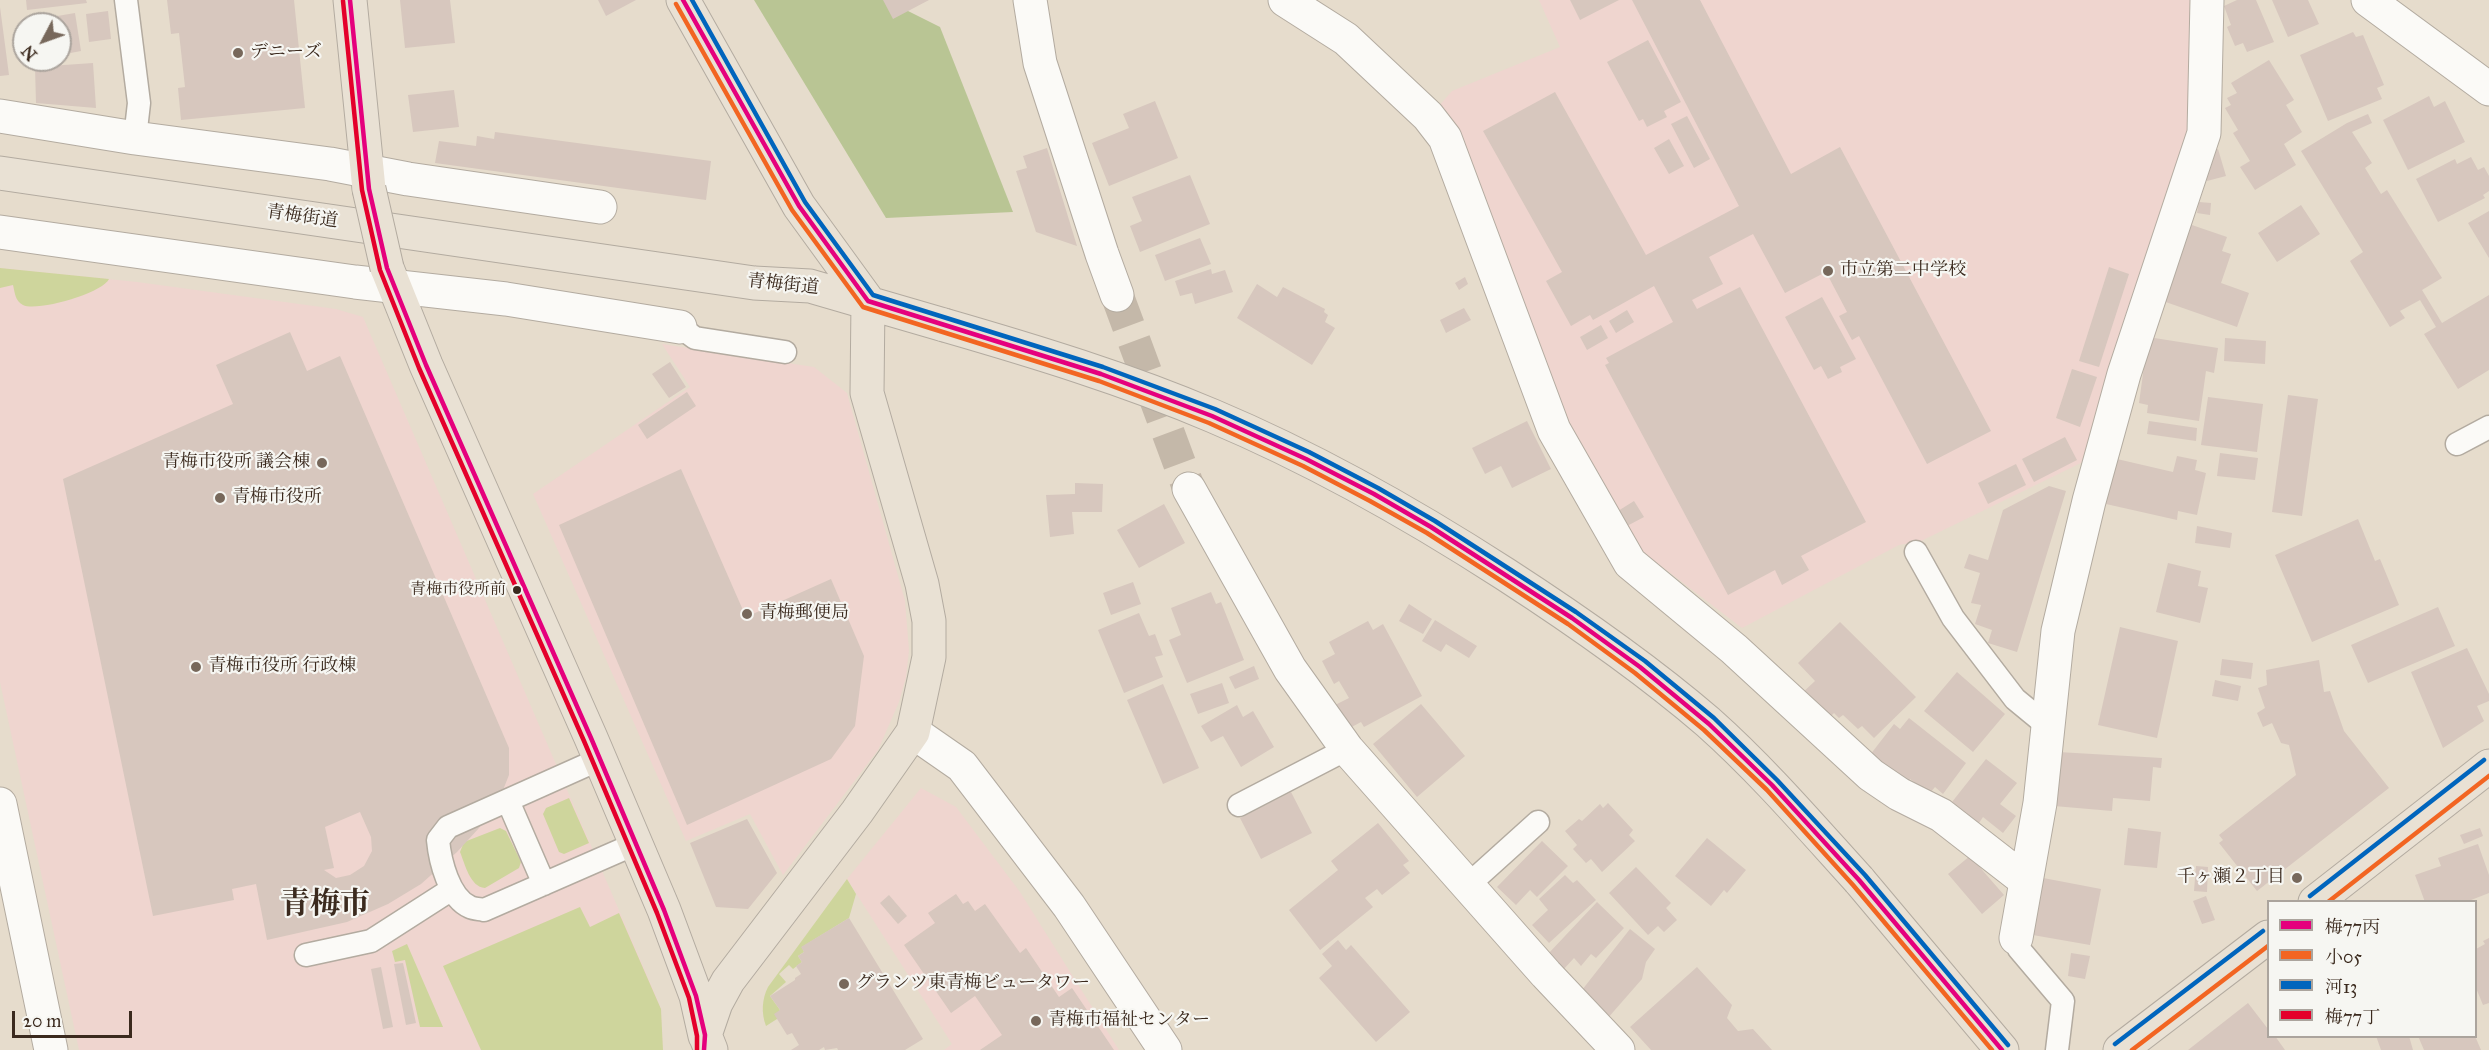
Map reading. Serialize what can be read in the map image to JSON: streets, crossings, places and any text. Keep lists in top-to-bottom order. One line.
{"streets":{"main road":["青梅街道"]},"districts":["青梅市"],"places":["デニーズ","市立第二中学校","青梅市役所 議会棟","青梅市役所","青梅市役所前","青梅郵便局","青梅市役所 行政棟","千ヶ瀬２丁目","グランツ東青梅ビュータワー","青梅市福祉センター"],"lines":["transit line 梅77丙","transit line 河13","transit line 梅77丁","transit line 小05"],"legend":["梅77丙","小05","河13","梅77丁"],"scale_bar":"20 m","north":"bottom left"}
